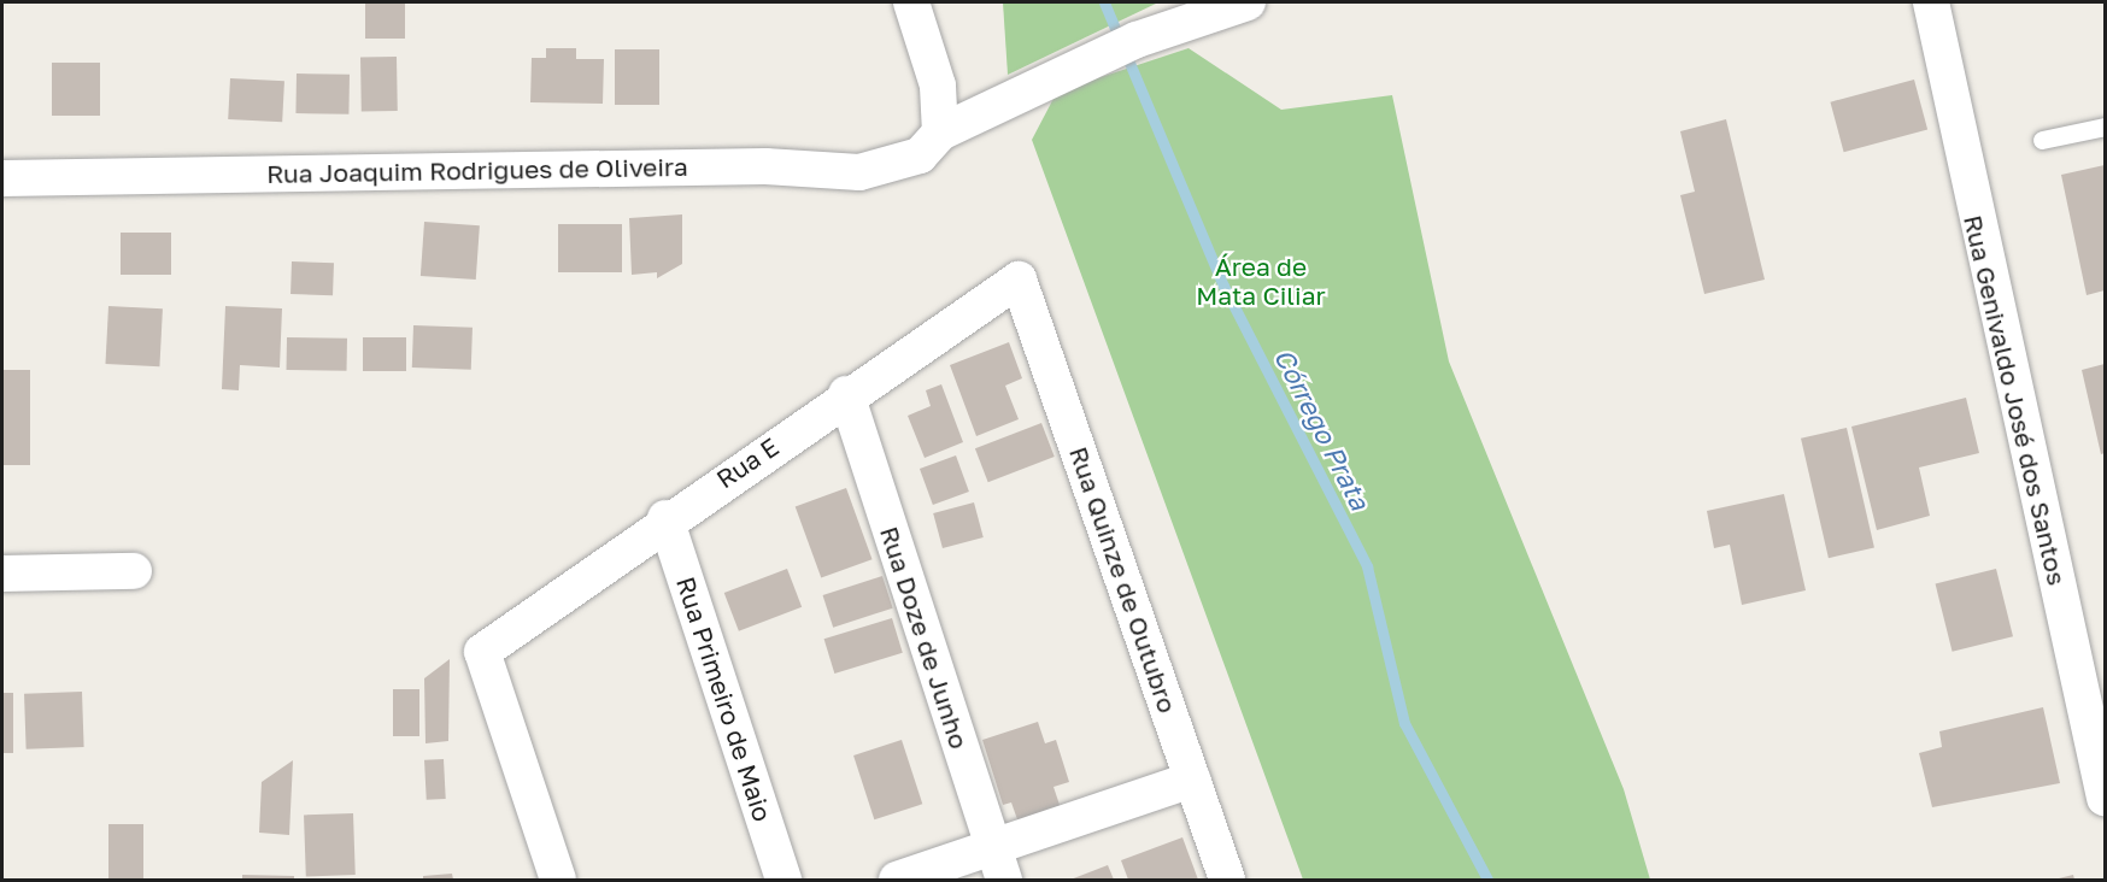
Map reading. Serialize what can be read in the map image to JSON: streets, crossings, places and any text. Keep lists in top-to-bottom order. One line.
{"streets":{"street":["Rua Joaquim Rodrigues de Oliveira","Rua Genivaldo José dos Santos","Rua E","Rua Quinze de Outubro","Rua Doze de Junho","Rua Primeiro de Maio"]},"crossings":[["Rua E","Rua Quinze de Outubro"],["Rua E","Rua Doze de Junho"],["Rua E","Rua Primeiro de Maio"]],"water":["Córrego Prata"],"parks":["Área de Mata Ciliar"]}
